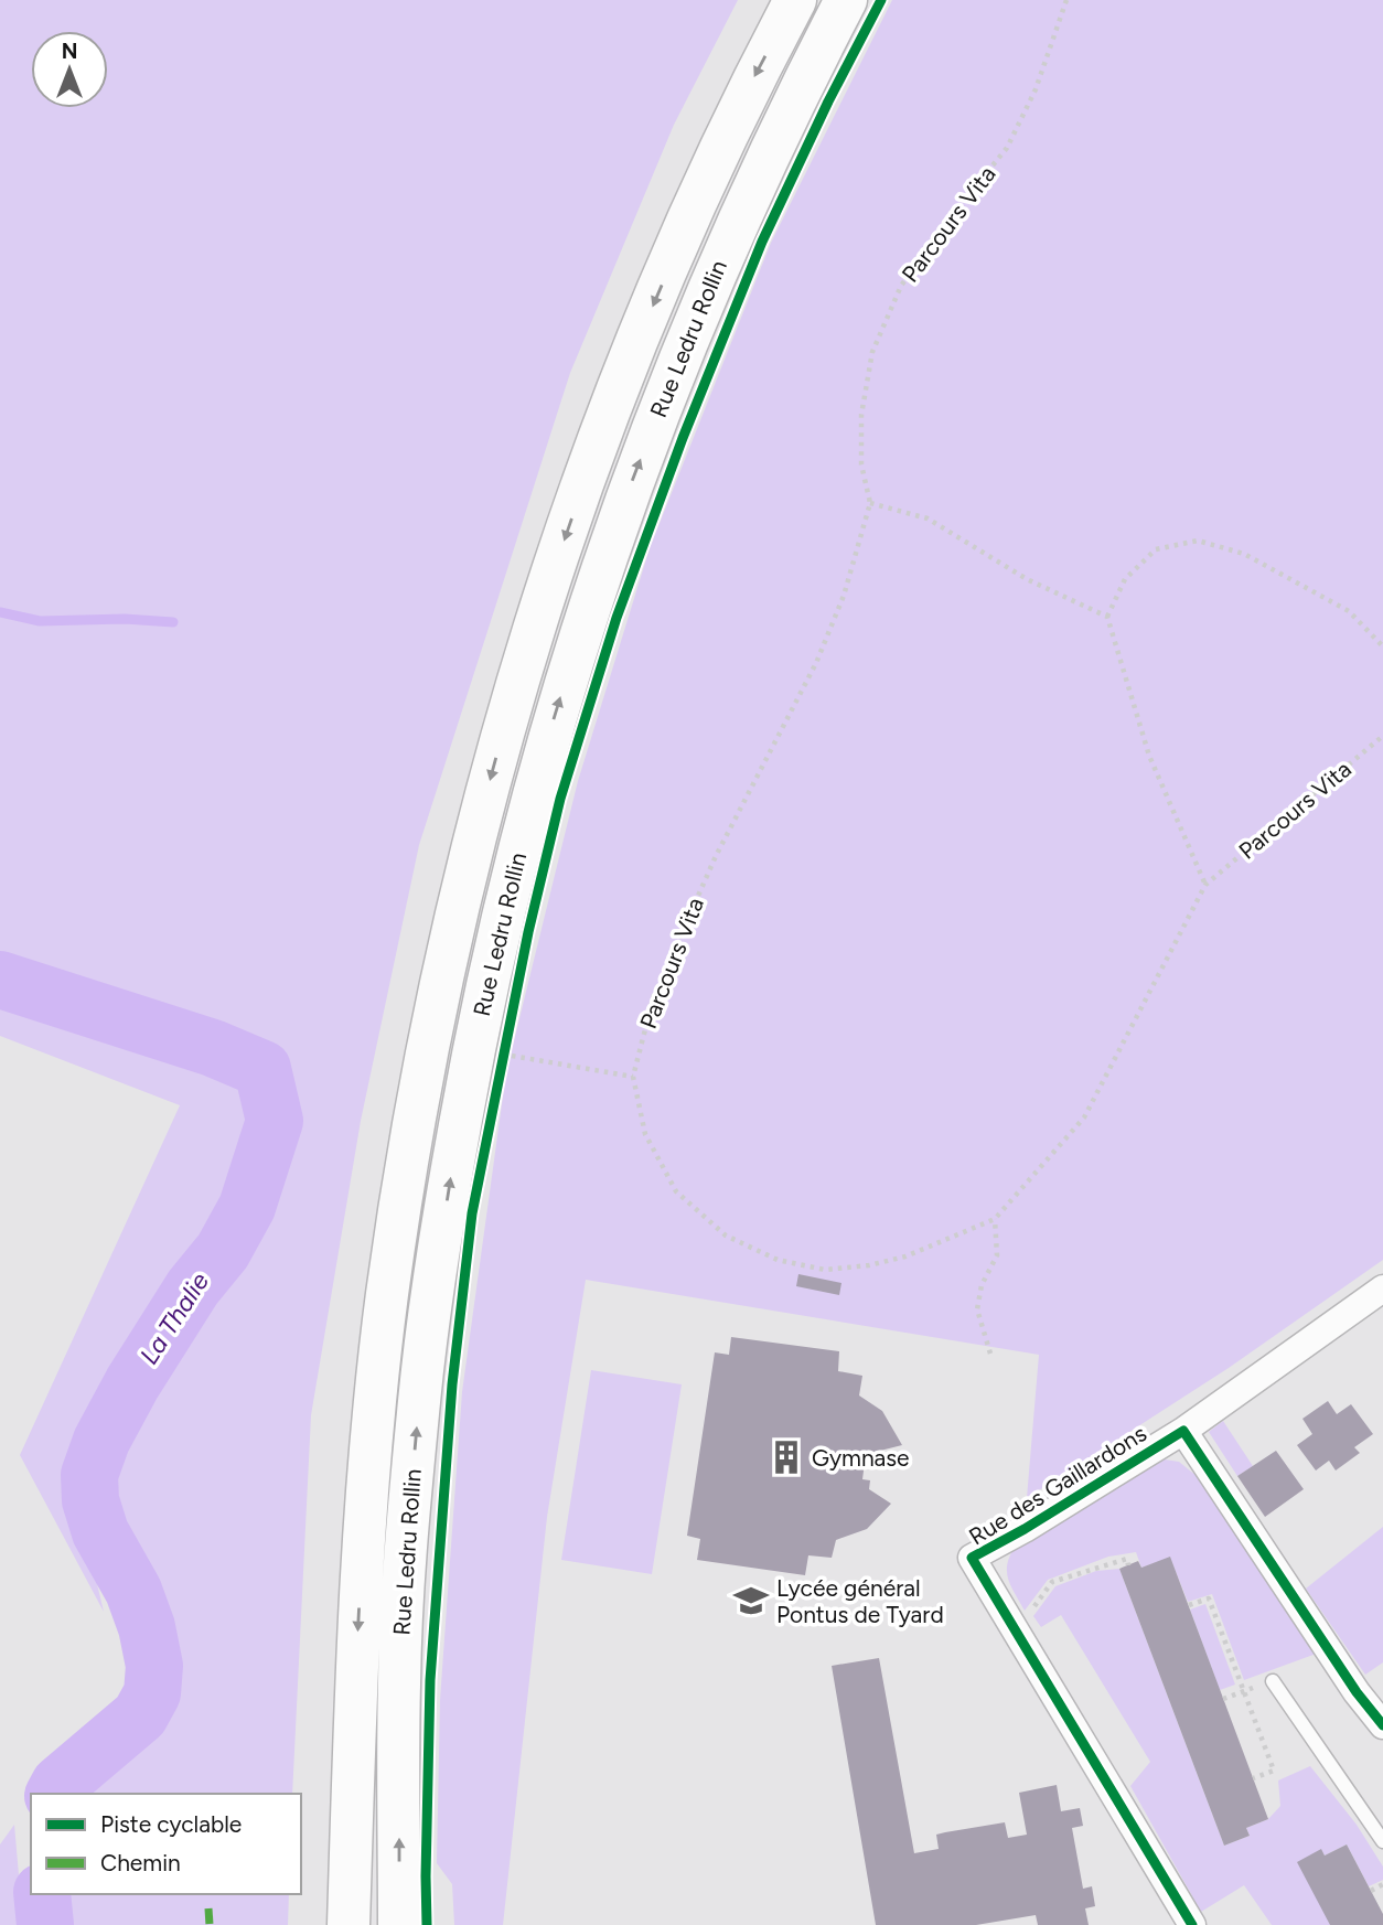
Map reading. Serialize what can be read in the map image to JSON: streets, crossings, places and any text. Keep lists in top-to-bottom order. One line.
{"streets":{"main road":["Rue Ledru Rollin"],"street":["Rue des Gaillardons"],"path":["Parcours Vita"]},"water":["La Thalie"],"places":{"building":["Gymnase"],"school or university":["Lycée général Pontus de Tyard"]},"legend":["Piste cyclable","Chemin"],"north":"top"}
